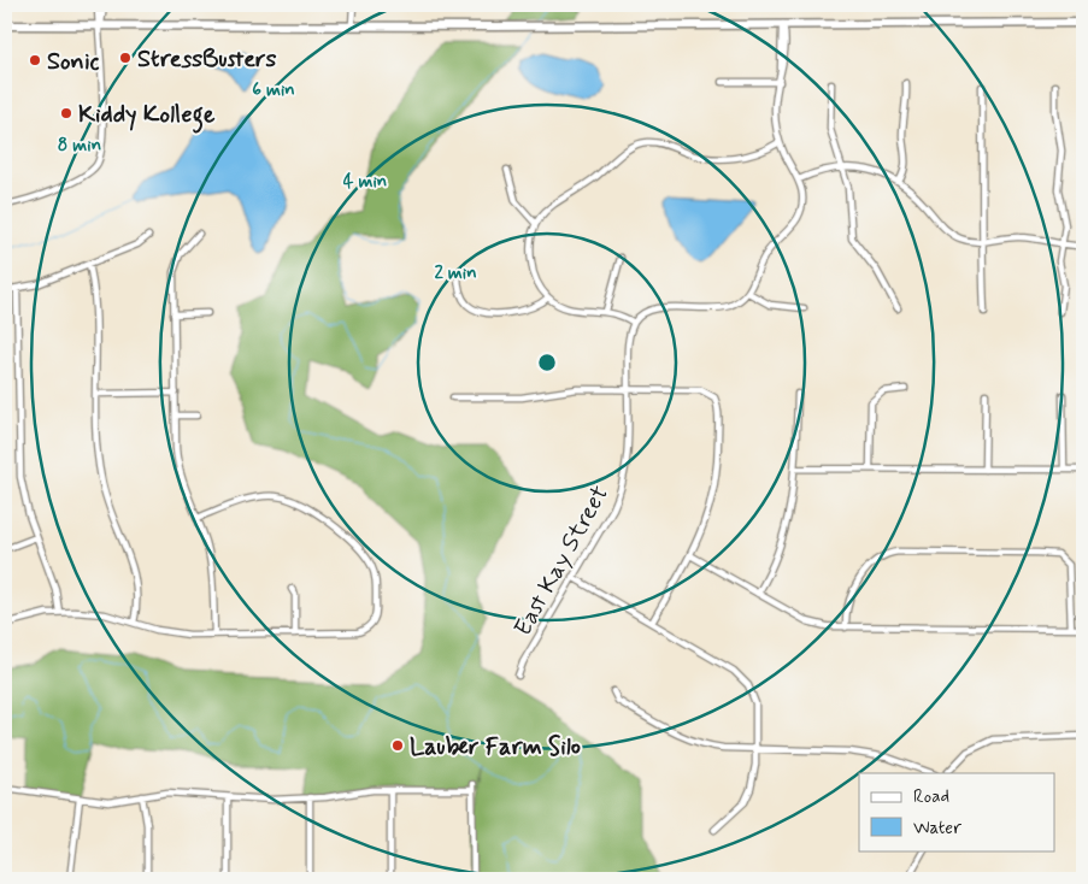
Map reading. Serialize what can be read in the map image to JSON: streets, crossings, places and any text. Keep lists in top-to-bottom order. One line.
{"streets":{"street":["East Kay Street"]},"places":["StressBusters","Sonic","Kiddy Kollege","Lauber Farm Silo"],"legend":["Road","Water"],"rings":["6 min","8 min","4 min","2 min"]}
